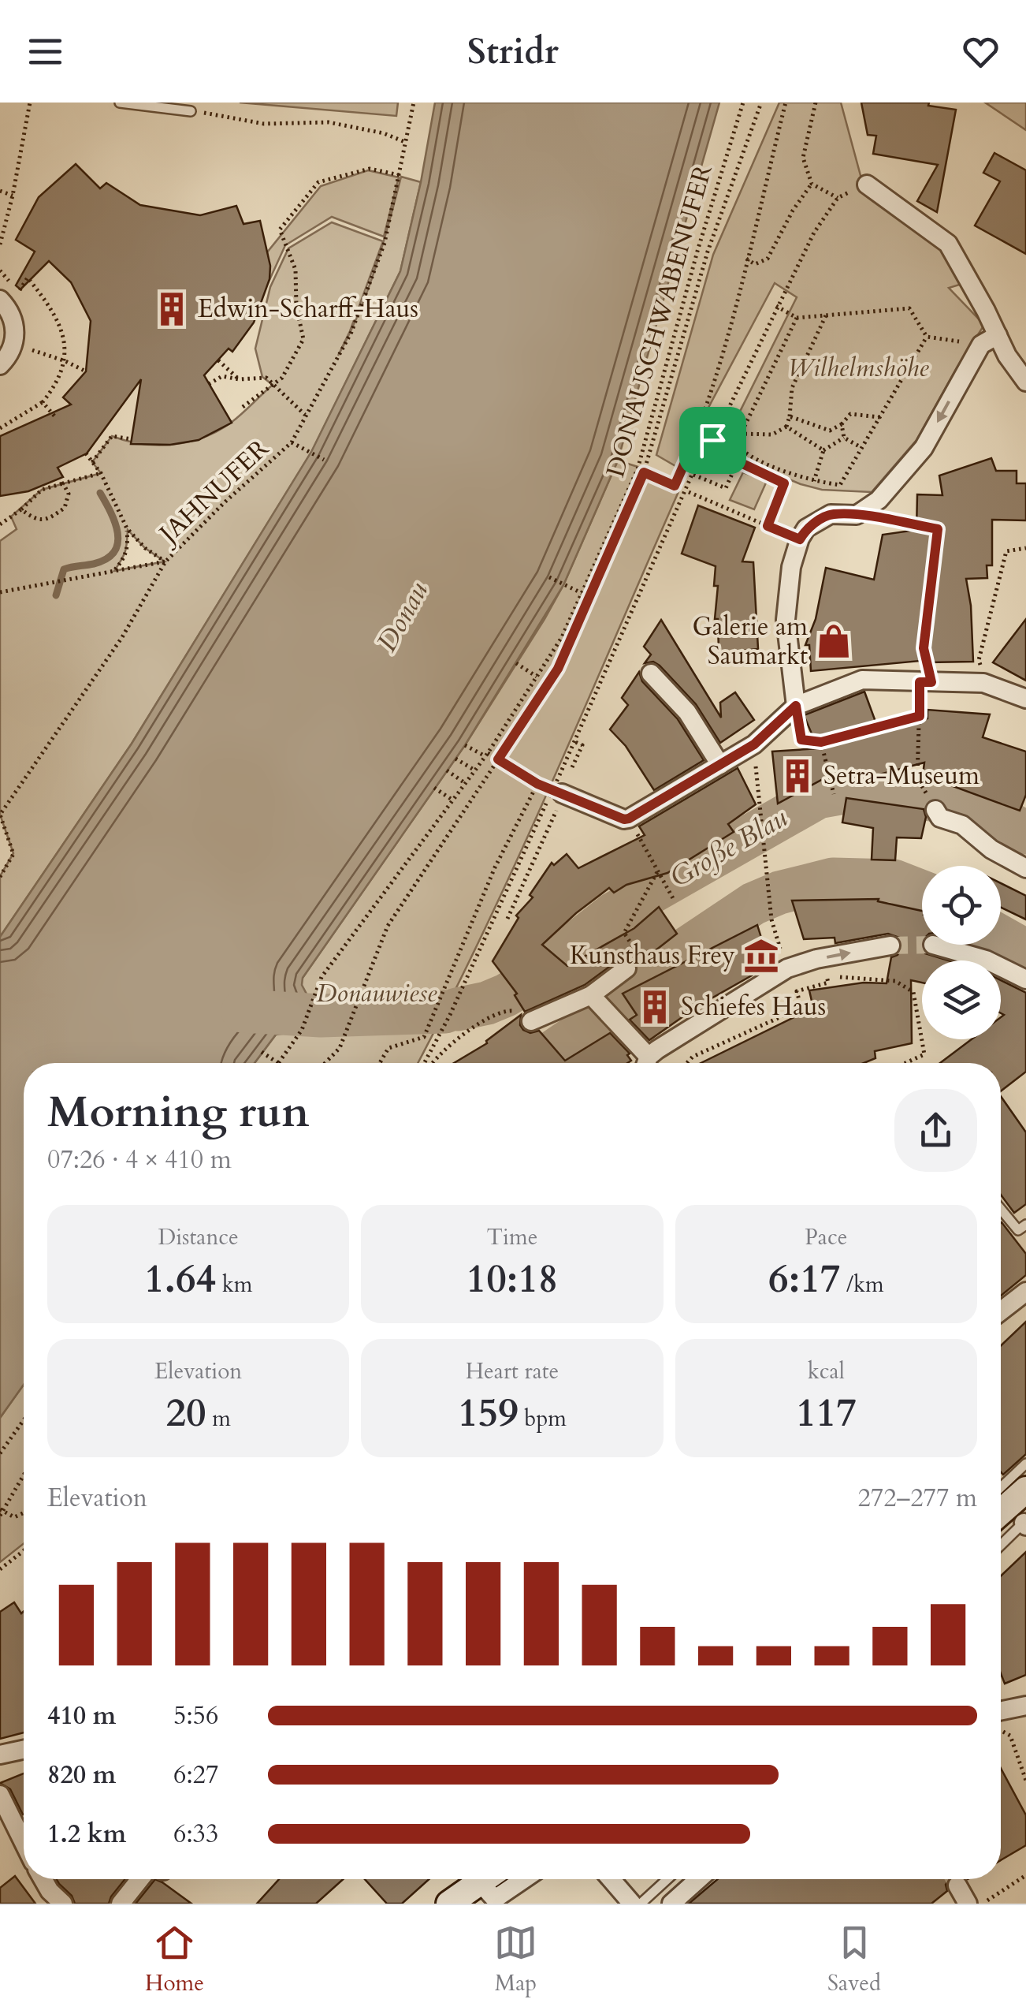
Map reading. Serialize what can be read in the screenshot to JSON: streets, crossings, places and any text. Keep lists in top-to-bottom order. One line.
{"streets":{"path":["DONAUSCHWABENUFER","JAHNUFER"]},"water":["Donau","Große Blau"],"parks":["Wilhelmshöhe","Donauwiese"],"places":{"building":["Edwin-Scharff-Haus","Setra-Museum","Schiefes Haus"],"shop":["Galerie am Saumarkt"],"museum":["Kunsthaus Frey"]},"page":{"header":"Stridr","heading":["Morning run","07:26 · 4 × 410 m"],"stats":[["Distance","1.64 km"],["Time","10:18"],["Pace","6:17 /km"],["Elevation","20 m"],["Heart rate","159 bpm"],["kcal","117"]],"chart":["Elevation","272–277 m"],"list":[{"name":"410 m","note":"5:56"},{"name":"820 m","note":"6:27"},{"name":"1.2 km","note":"6:33"}],"tabs":["Home","Map","Saved"]}}
